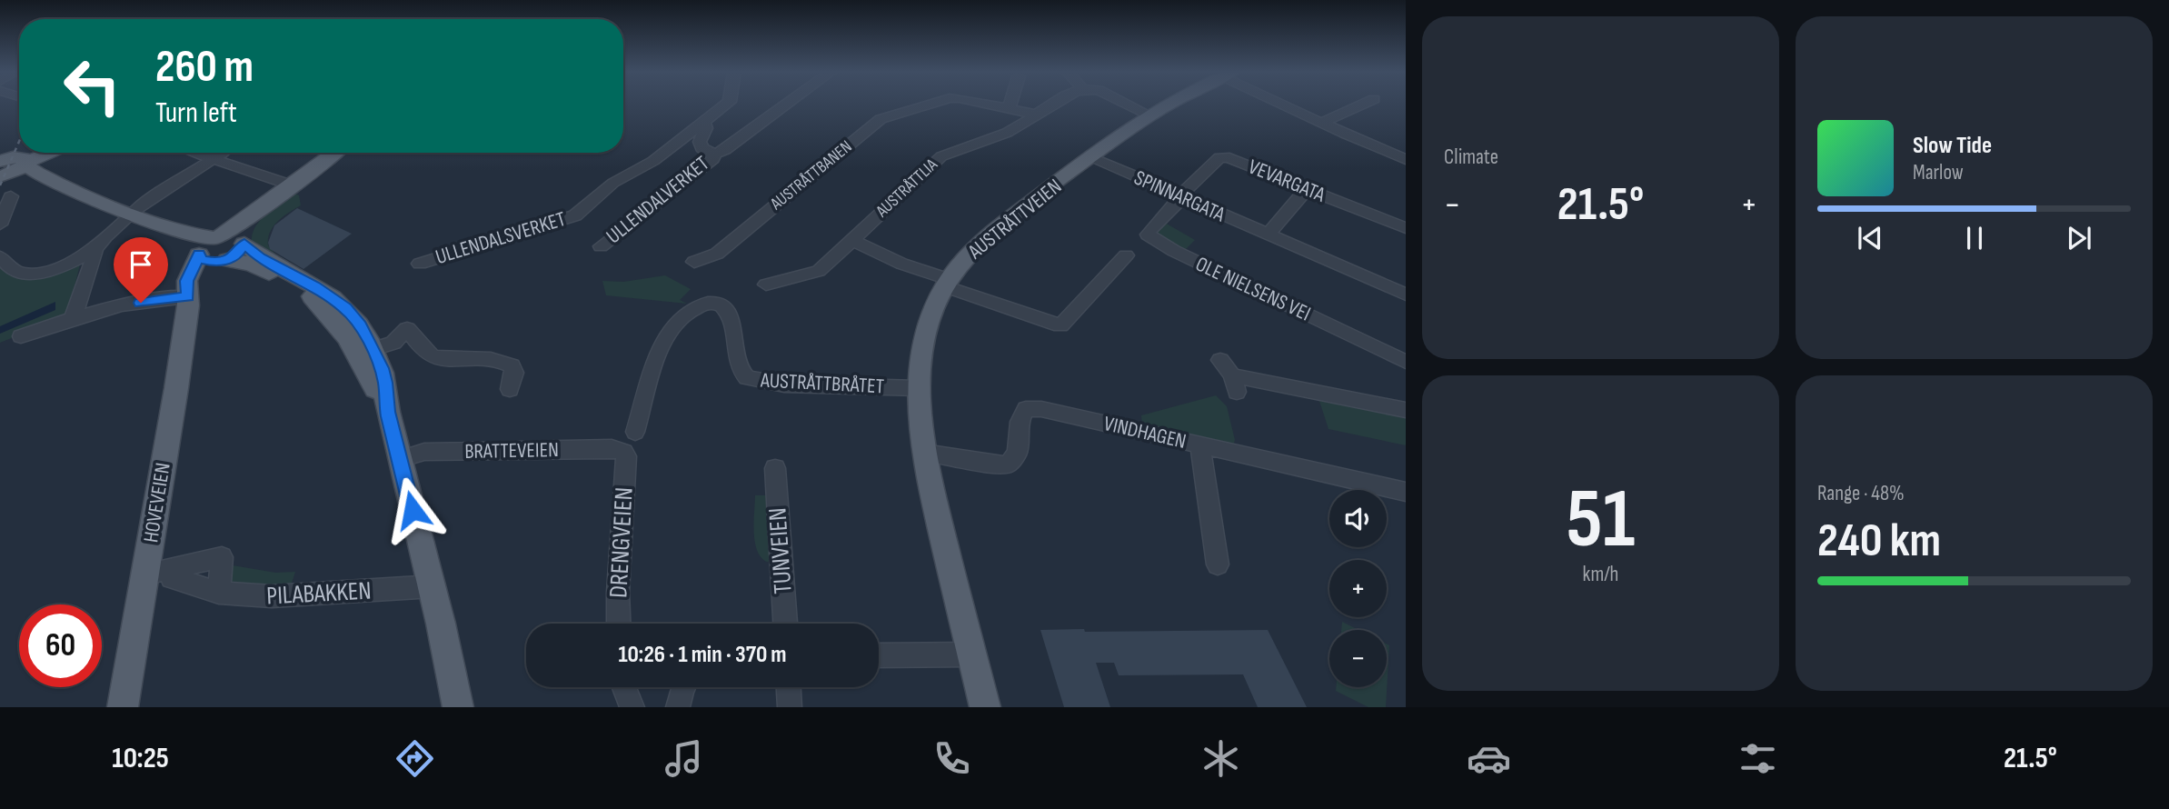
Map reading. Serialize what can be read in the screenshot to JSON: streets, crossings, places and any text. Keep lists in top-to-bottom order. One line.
{"streets":{"main road":["AUSTRÅTTVEIEN","HOVEVEIEN"],"street":["AUSTRÅTTBANEN","VEVARGATA","AUSTRÅTTLIA","SPINNARGATA","ULLENDALVERKET","ULLENDALSVERKET","OLE NIELSENS VEI","AUSTRÅTTBRÅTET","VINDHAGEN","BRATTEVEIEN","DRENGVEIEN","TUNVEIEN","PILABAKKEN"]},"crossings":[["AUSTRÅTTBANEN","AUSTRÅTTLIA"],["VEVARGATA","SPINNARGATA"],["VEVARGATA","OLE NIELSENS VEI"],["AUSTRÅTTLIA","AUSTRÅTTVEIEN"],["SPINNARGATA","AUSTRÅTTVEIEN"],["SPINNARGATA","OLE NIELSENS VEI"],["AUSTRÅTTVEIEN","AUSTRÅTTBRÅTET"],["AUSTRÅTTVEIEN","VINDHAGEN"],["BRATTEVEIEN","DRENGVEIEN"]],"page":{"tile":["Climate",["51","km/h"],["Range · 48%","240 km"]],"turn":["260 m","Turn left"],"song":["Slow Tide","Marlow"],"heat":["−","21.5°","+"],"map_buttons":["+","−"],"limit":"60","trip":"10:26 · 1 min · 370 m","tabs":["10:25","21.5°"]}}
